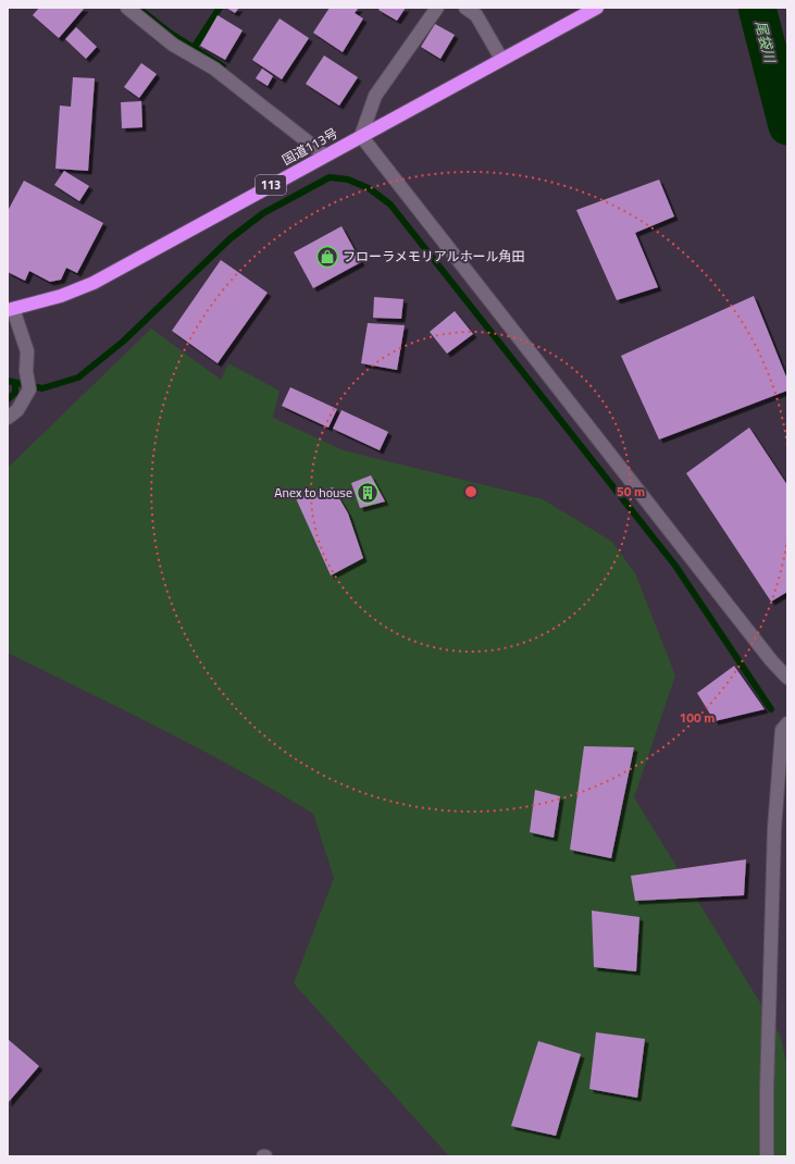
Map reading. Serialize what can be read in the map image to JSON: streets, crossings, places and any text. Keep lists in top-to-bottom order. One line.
{"streets":{"highway":["国道113号","113"]},"water":["尾袋川"],"places":{"shop":["フローラメモリアルホール角田"],"building":["Anex to house"]},"rings":["50 m","100 m"]}
